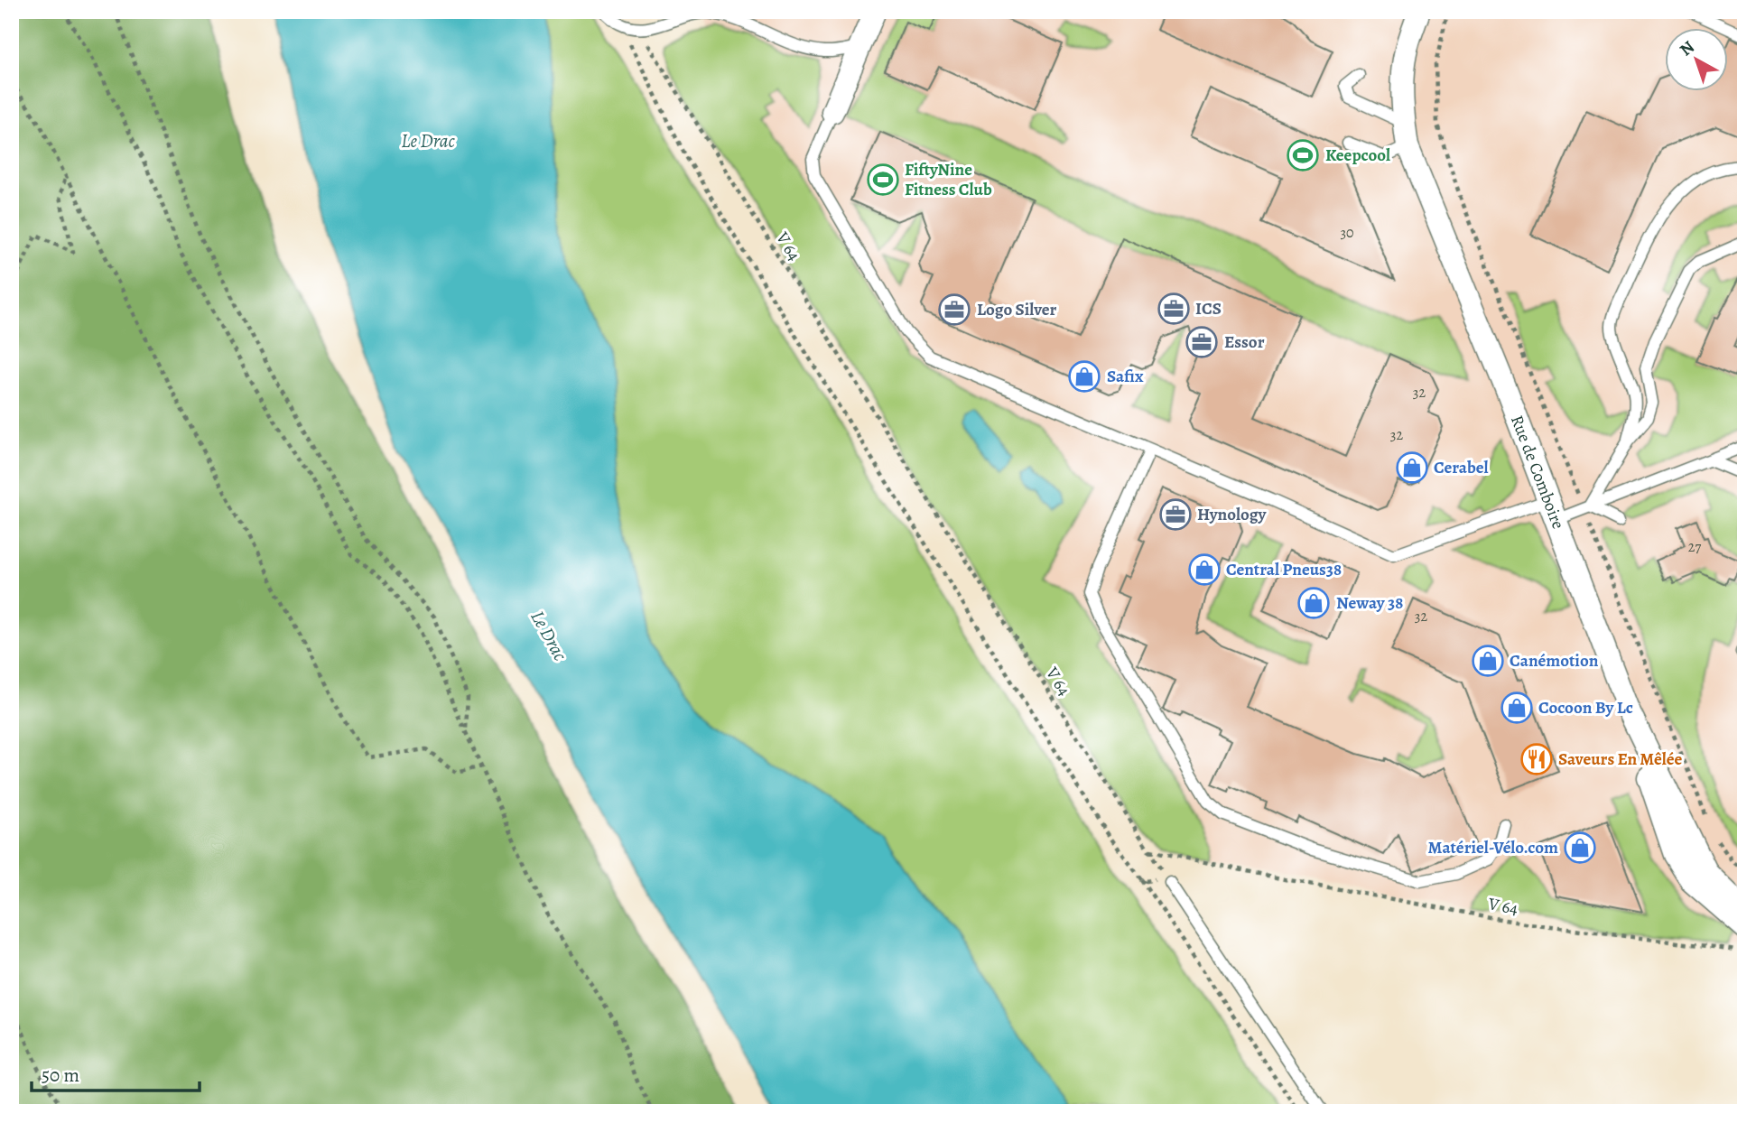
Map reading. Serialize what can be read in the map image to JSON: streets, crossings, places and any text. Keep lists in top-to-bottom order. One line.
{"streets":{"street":["Rue de Comboire"],"path":["V 64"]},"water":["Le Drac"],"places":{"sports":["Keepcool","FiftyNine Fitness Club"],"office":["ICS","Logo Silver","Essor","Hynology"],"shop":["Safix","Cerabel","Central Pneus38","Neway 38","Canémotion","Cocoon By Lc","Matériel-Vélo.com"],"restaurant":["Saveurs En Mêlée"]},"house_numbers":["30","32","32","27","32"],"scale_bar":"50 m","north":"top left"}
